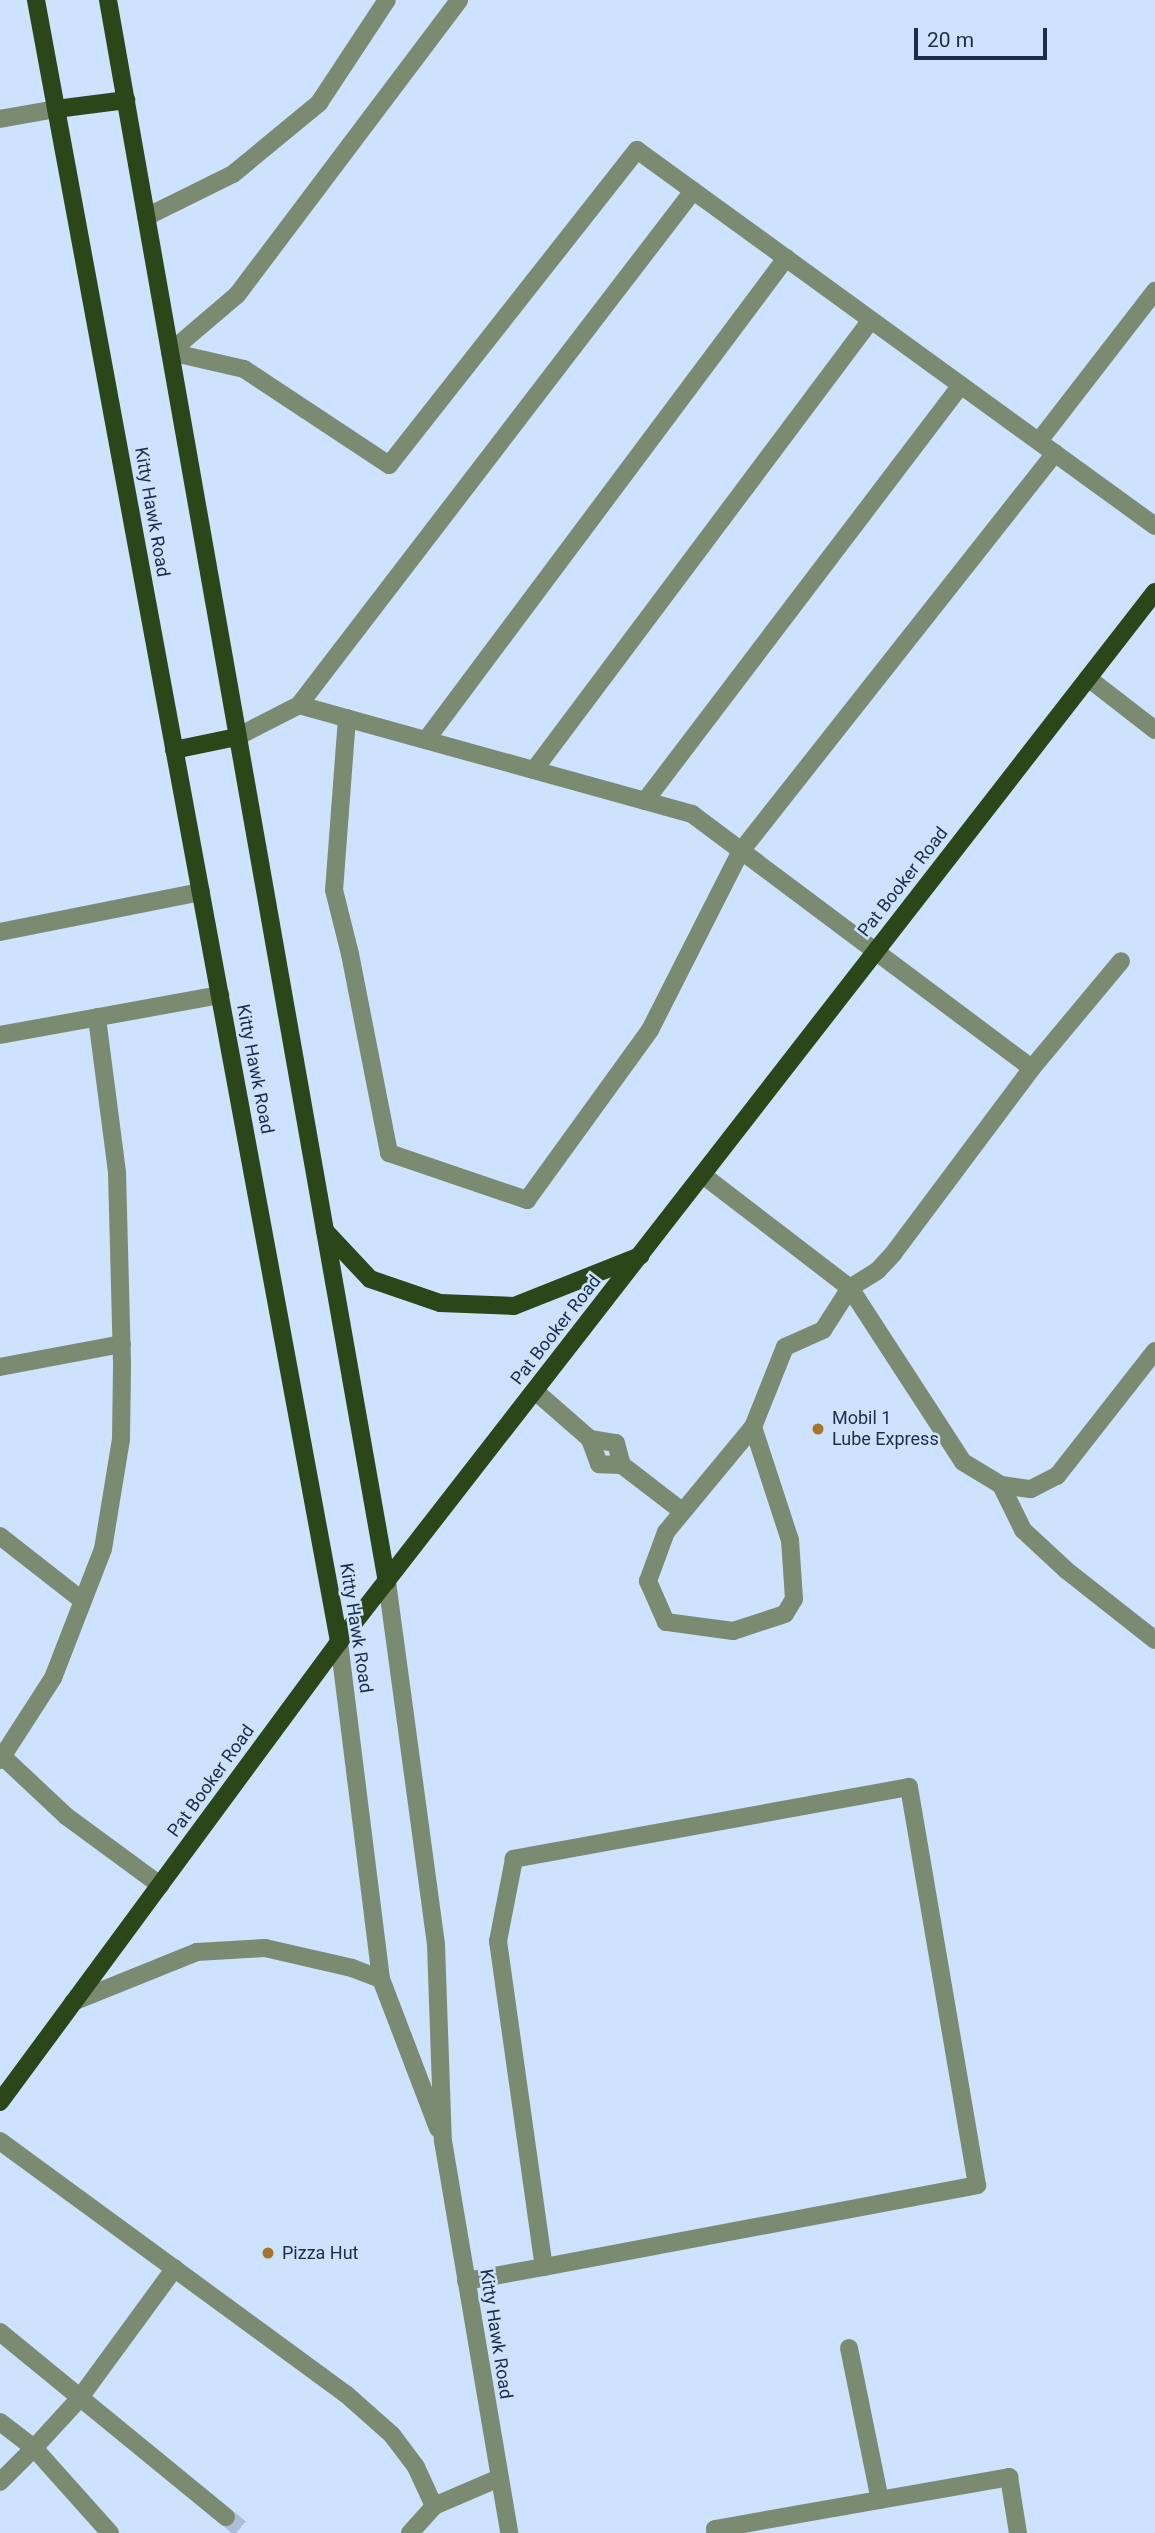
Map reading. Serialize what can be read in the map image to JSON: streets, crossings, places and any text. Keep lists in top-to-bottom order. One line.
{"streets":{"main road":["Kitty Hawk Road","Pat Booker Road"]},"crossings":[["Kitty Hawk Road","Pat Booker Road"]],"places":["Mobil 1 Lube Express","Pizza Hut"],"scale_bar":"20 m"}
